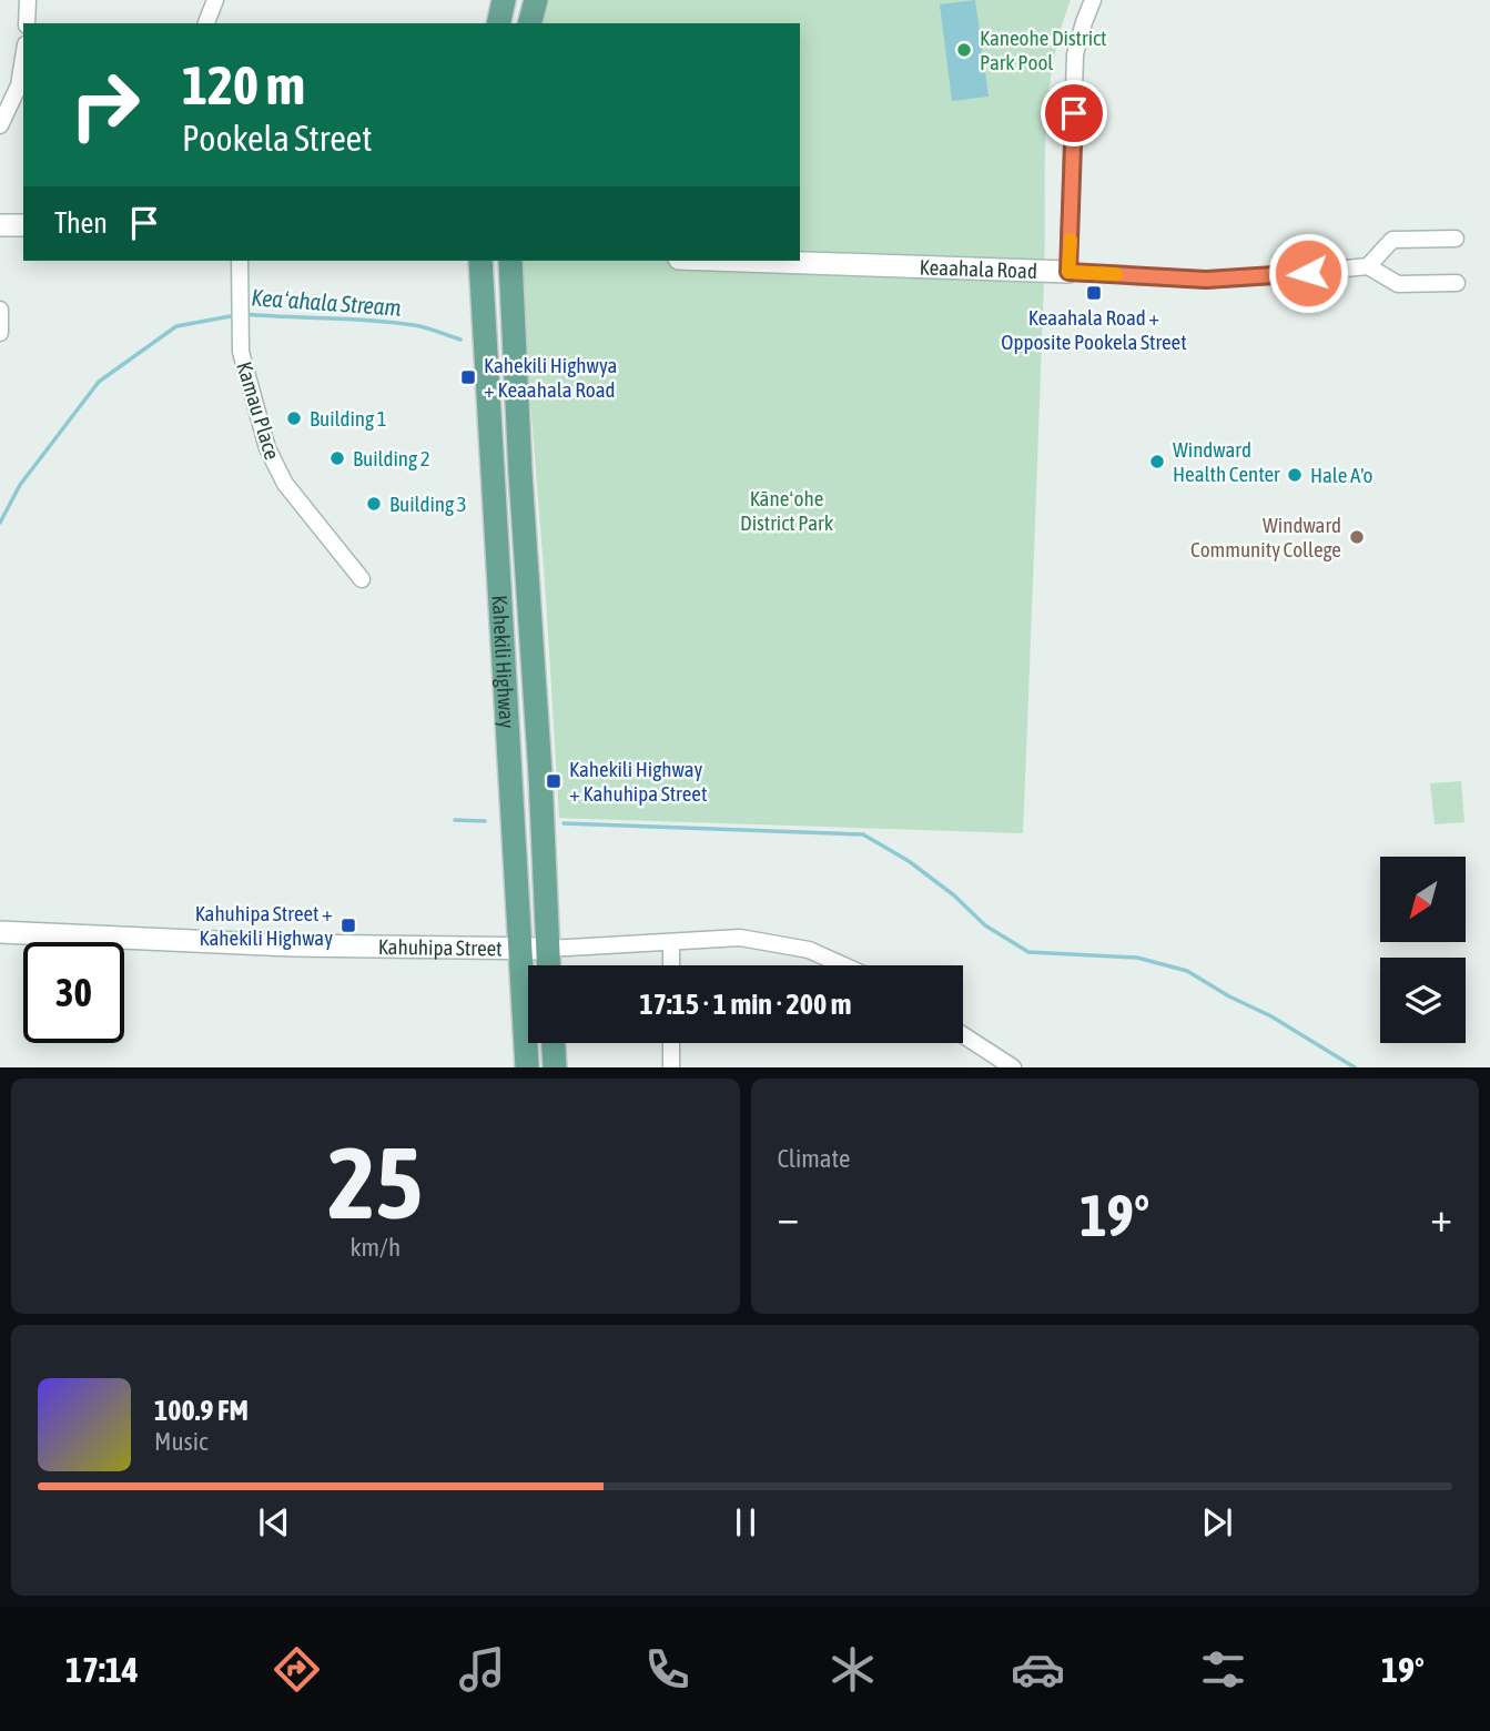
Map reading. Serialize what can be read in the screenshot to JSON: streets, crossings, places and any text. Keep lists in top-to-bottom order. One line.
{"streets":{"main road":["Kahekili Highway"],"street":["Keaahala Road","Kamau Place","Kahuhipa Street"]},"crossings":[["Kahekili Highway","Kahuhipa Street"]],"water":["Keaʻahala Stream"],"parks":["Kāneʻohe District Park"],"places":{"other":["Kaneohe District Park Pool","Building 1","Building 2","Windward Health Center","Hale A'o","Building 3","Windward Community College"],"transit":["Keaahala Road + Opposite Pookela Street","Kahekili Highwya + Keaahala Road","Kahekili Highway + Kahuhipa Street","Kahuhipa Street + Kahekili Highway"]},"north":"bottom left","page":{"turn":["120 m","Pookela Street"],"then":"Then","limit":"30","trip":"17:15 · 1 min · 200 m","tile":[["25","km/h"],"Climate"],"heat":["−","19°","+"],"song":["100.9 FM","Music"],"tabs":["17:14","19°"]}}
